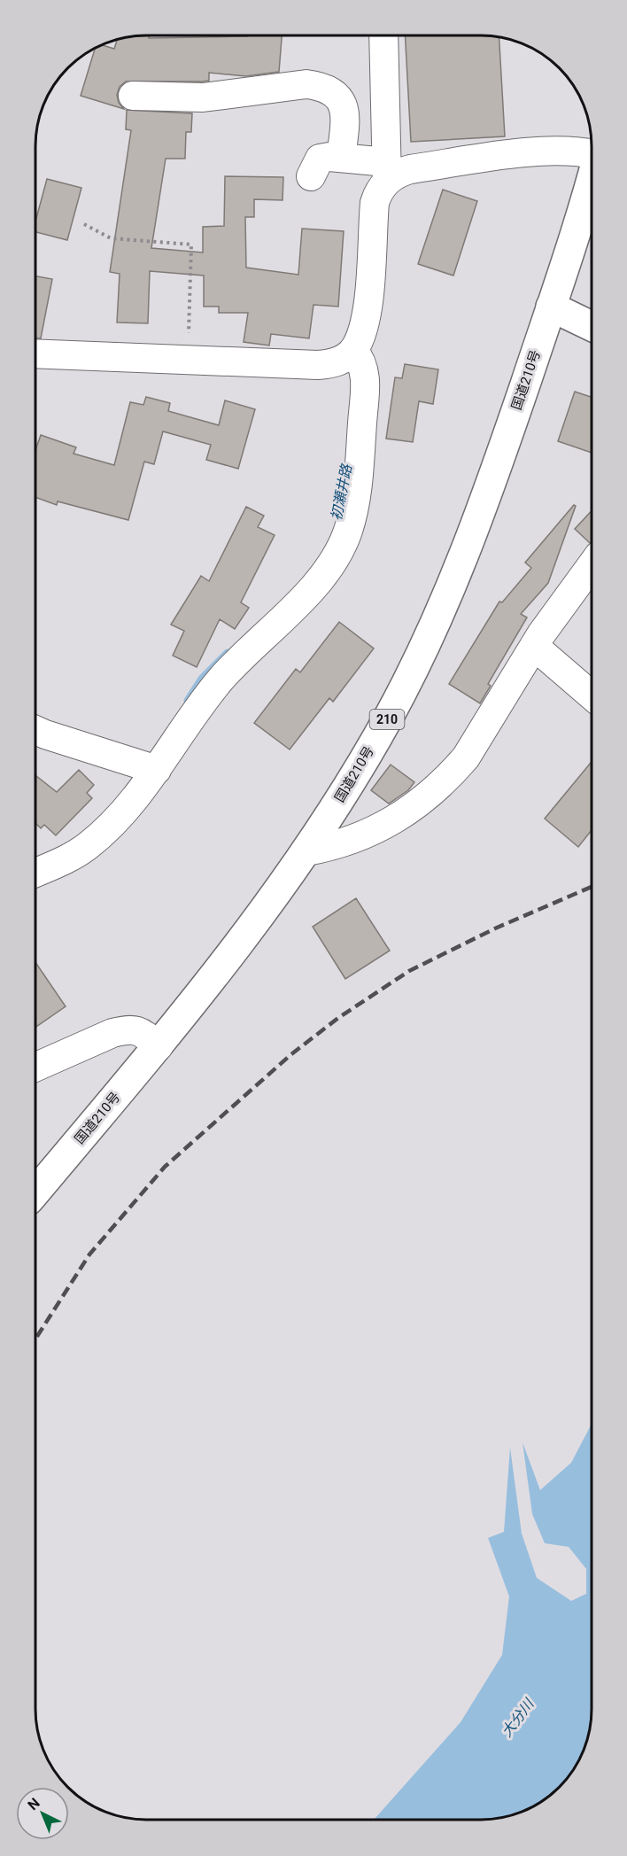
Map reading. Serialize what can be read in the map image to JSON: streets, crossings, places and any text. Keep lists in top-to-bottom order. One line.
{"streets":{"main road":["国道210号","210"]},"water":["初瀬井路","大分川"],"north":"top left"}
